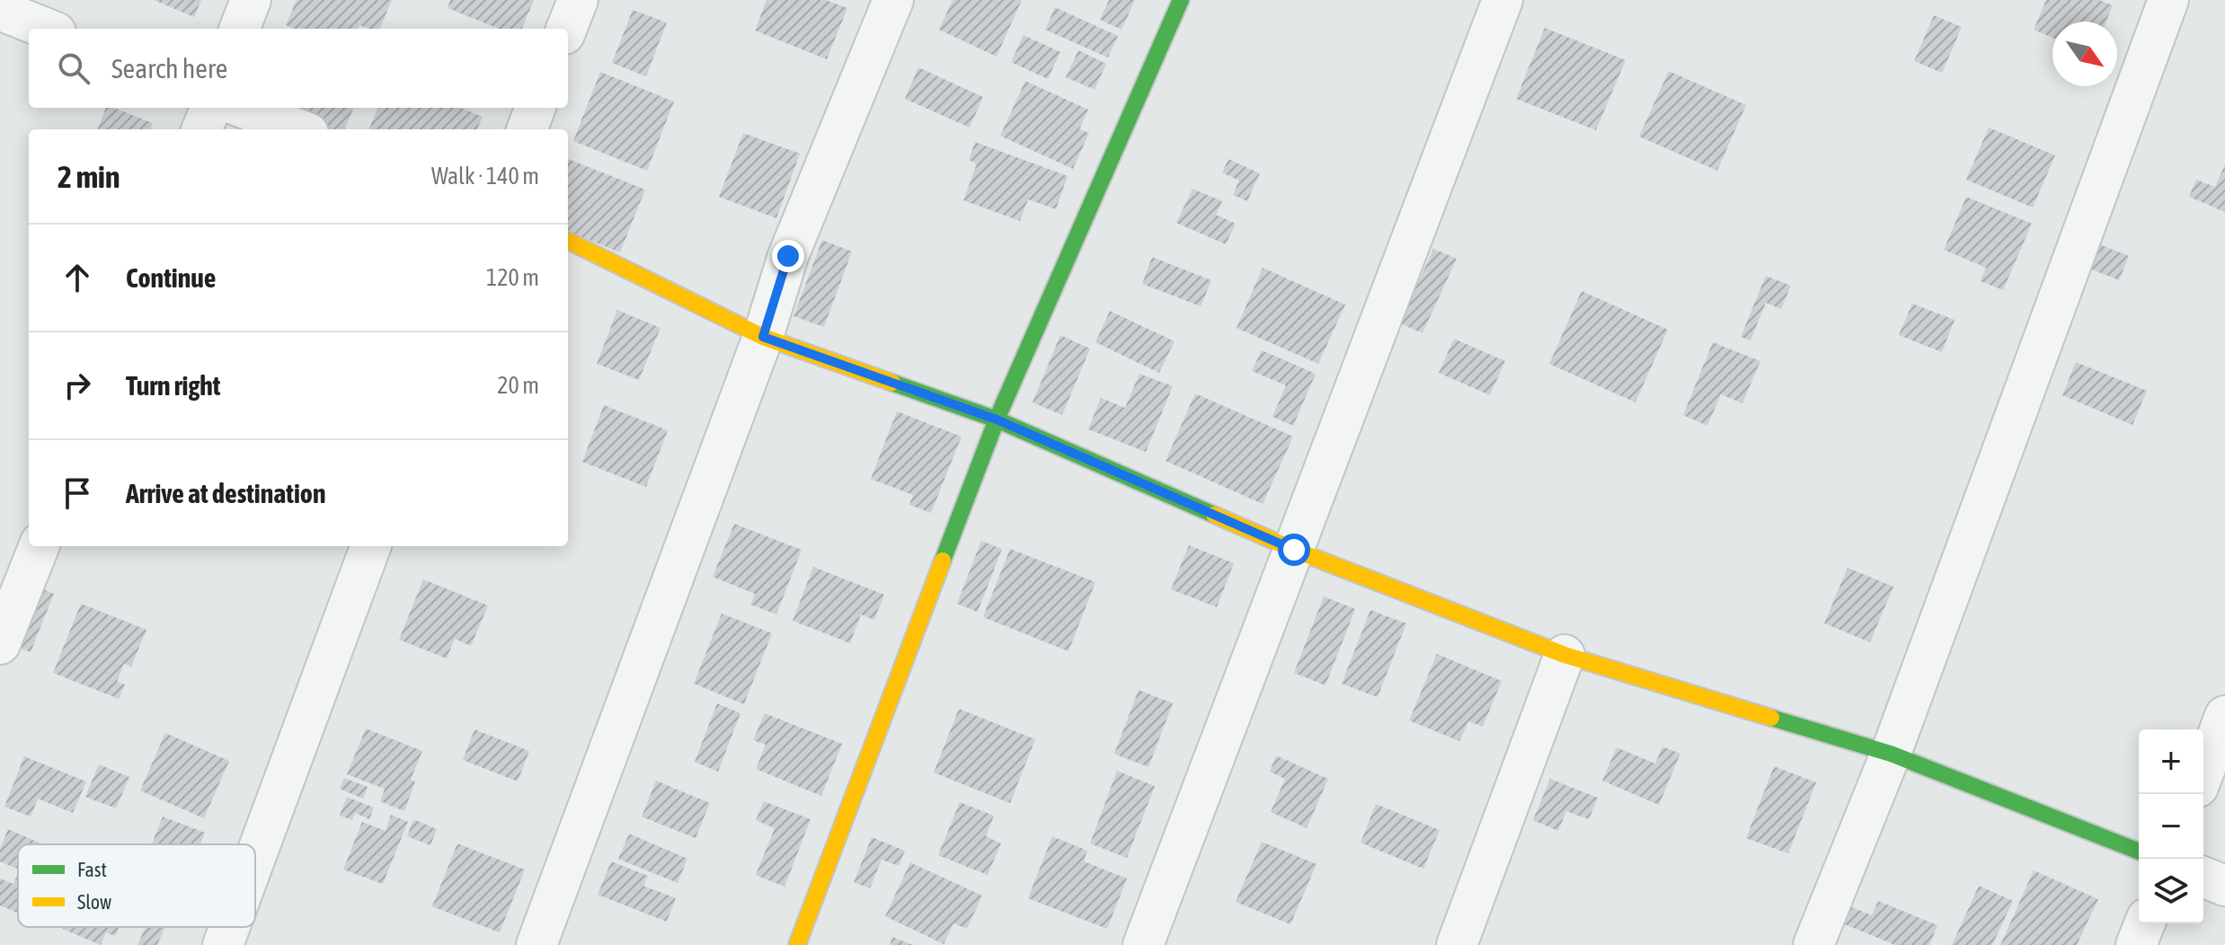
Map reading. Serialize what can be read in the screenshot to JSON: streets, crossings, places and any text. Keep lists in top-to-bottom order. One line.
{"legend":["Fast","Slow"],"north":"bottom right","page":{"search":"Search here","heading":["2 min","Walk · 140 m"],"list":[["Continue","120 m"],["Turn right","20 m"],"Arrive at destination"],"map_buttons":["+","−"]}}
